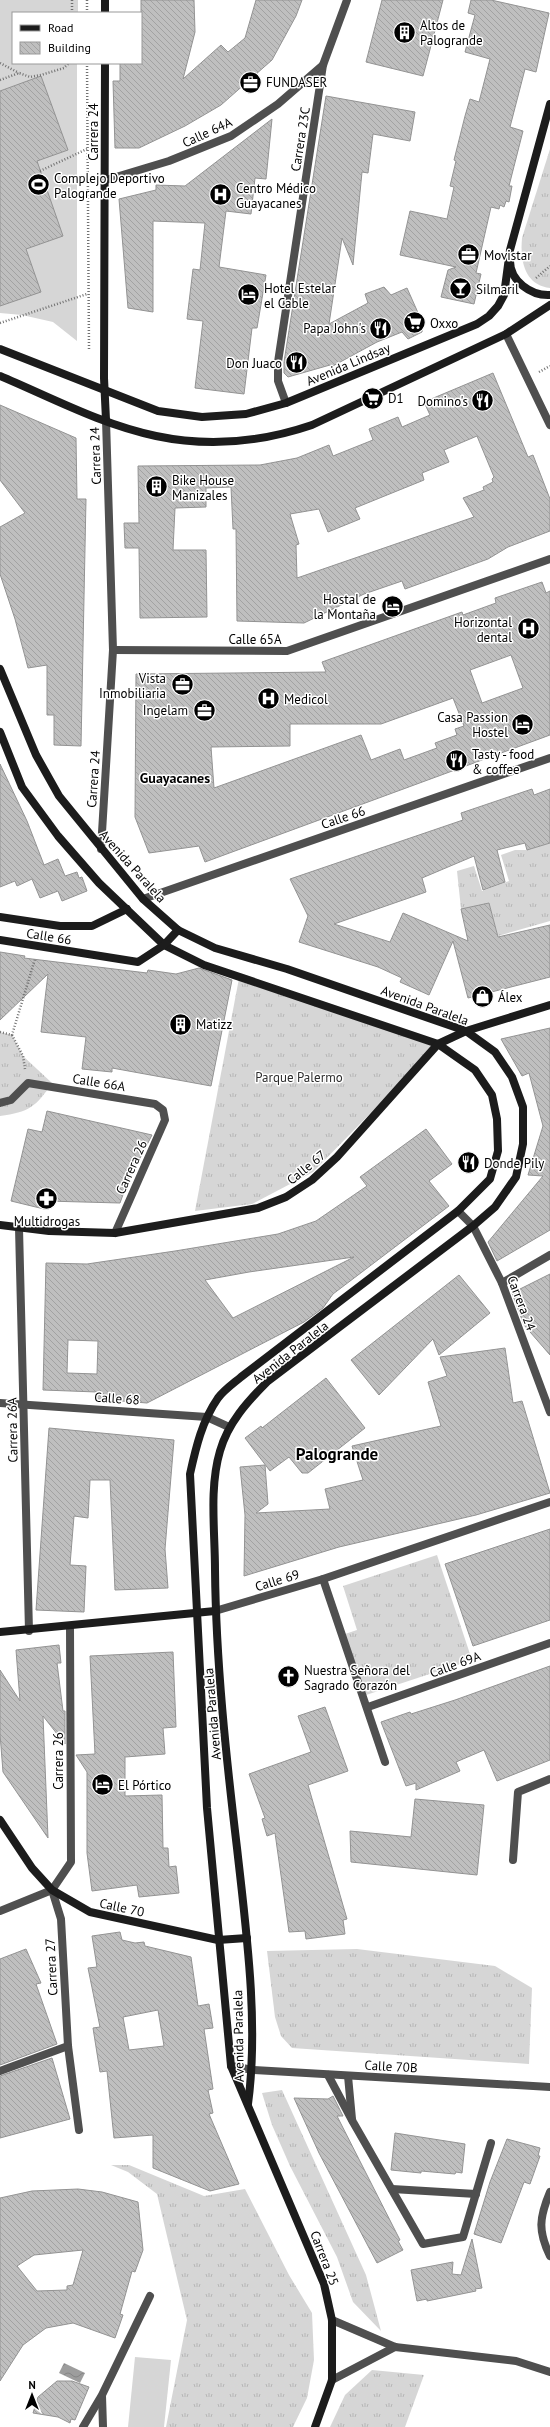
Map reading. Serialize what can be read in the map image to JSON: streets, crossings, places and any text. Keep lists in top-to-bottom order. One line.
{"streets":{"street":["Carrera 24","Calle 64A","Carrera 23C","Avenida Lindsay","Calle 65A","Calle 66","Avenida Paralela","Calle 66A","Carrera 26","Calle 67","Calle 68","Carrera 26A","Calle 69","Calle 69A","Calle 70","Carrera 27","Calle 70B","Carrera 25"]},"crossings":[["Carrera 24","Calle 64A"],["Carrera 24","Avenida Lindsay"],["Carrera 24","Calle 65A"],["Carrera 24","Avenida Paralela"],["Calle 64A","Carrera 23C"],["Carrera 23C","Avenida Lindsay"],["Calle 66","Avenida Paralela"],["Avenida Paralela","Calle 67"],["Avenida Paralela","Calle 68"],["Avenida Paralela","Calle 69"],["Avenida Paralela","Calle 70"],["Avenida Paralela","Calle 70B"],["Avenida Paralela","Carrera 25"],["Calle 66A","Carrera 26"],["Carrera 26","Calle 67"],["Carrera 26","Calle 69"],["Carrera 26","Calle 70"],["Carrera 26","Carrera 27"],["Calle 67","Carrera 26A"],["Calle 68","Carrera 26A"],["Carrera 26A","Calle 69"],["Calle 70","Carrera 27"]],"districts":["Guayacanes","Palogrande"],"parks":["Parque Palermo"],"places":{"building":["Altos de Palogrande","Bike House Manizales","Matizz"],"office":["FUNDASER","Movistar","Vista Inmobiliaria","Ingelam"],"sports":["Complejo Deportivo Palogrande"],"hospital":["Centro Médico Guayacanes","Horizontal dental","Medicol"],"bar":["Silmaril"],"hotel":["Hotel Estelar el Cable","Hostal de la Montaña","Casa Passion Hostel","El Pórtico"],"supermarket":["Oxxo","D1"],"restaurant":["Papa John's","Don Juaco","Domino's","Tasty - food & coffee","Donde Pily"],"shop":["Álex"],"pharmacy":["Multidrogas"],"church":["Nuestra Señora del Sagrado Corazón"]},"legend":["Road","Building"],"north":"top"}
